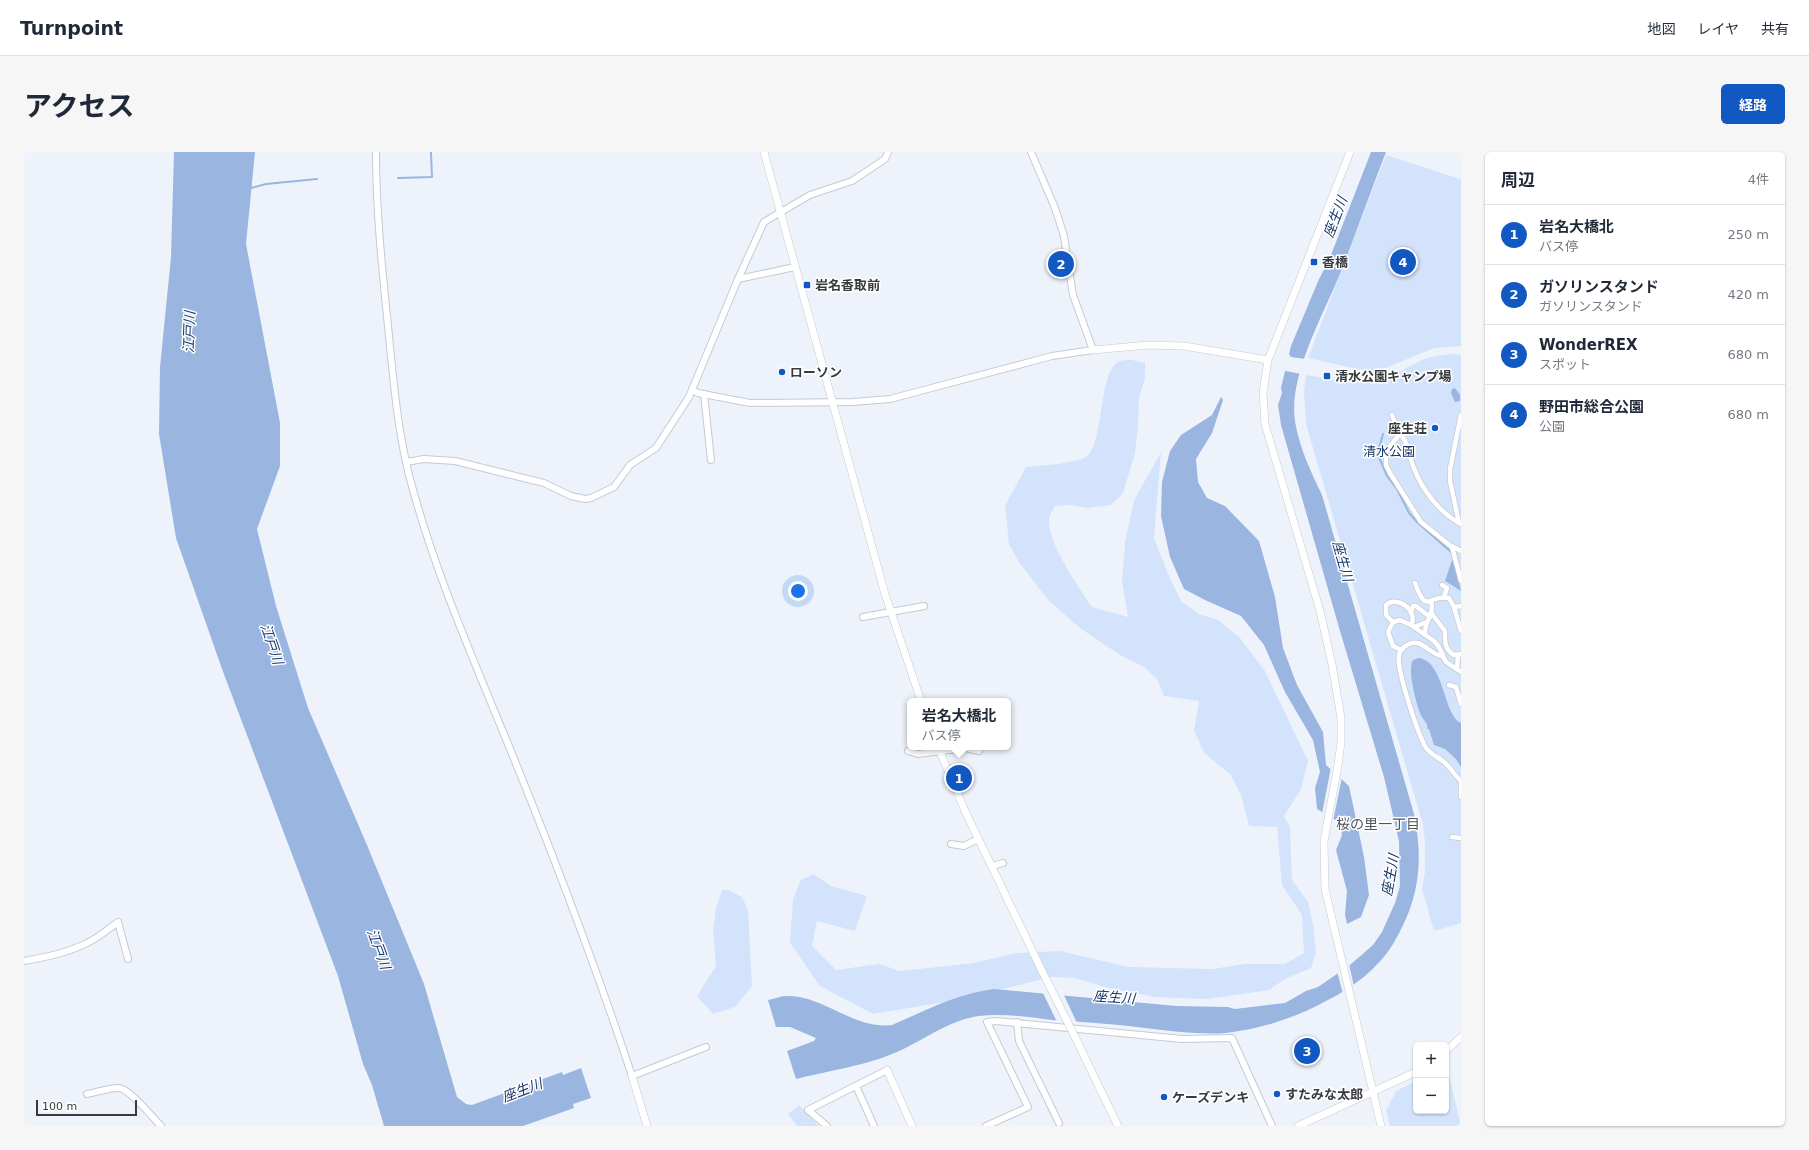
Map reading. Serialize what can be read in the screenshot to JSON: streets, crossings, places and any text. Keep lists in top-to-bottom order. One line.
{"districts":["桜の里一丁目"],"water":["座生川","江戸川"],"parks":["清水公園"],"places":{"transit":["香橋","岩名香取前","清水公園キャンプ場"],"other":["ローソン","座生荘","すたみな太郎","ケーズデンキ"]},"scale_bar":"100 m","page":{"header":"Turnpoint","nav":["地図","レイヤ","共有"],"title":"アクセス","buttons":"経路","heading":["周辺","4件"],"list":[{"mark":"1","name":"岩名大橋北","note":"バス停","value":"250 m"},{"mark":"2","name":"ガソリンスタンド","note":"ガソリンスタンド","value":"420 m"},{"mark":"3","name":"WonderREX","note":"スポット","value":"680 m"},{"mark":"4","name":"野田市総合公園","note":"公園","value":"680 m"}],"pins":["4","2","1","3"],"popup":["岩名大橋北","バス停"],"map_buttons":["+","−"],"scale":"100 m"}}
